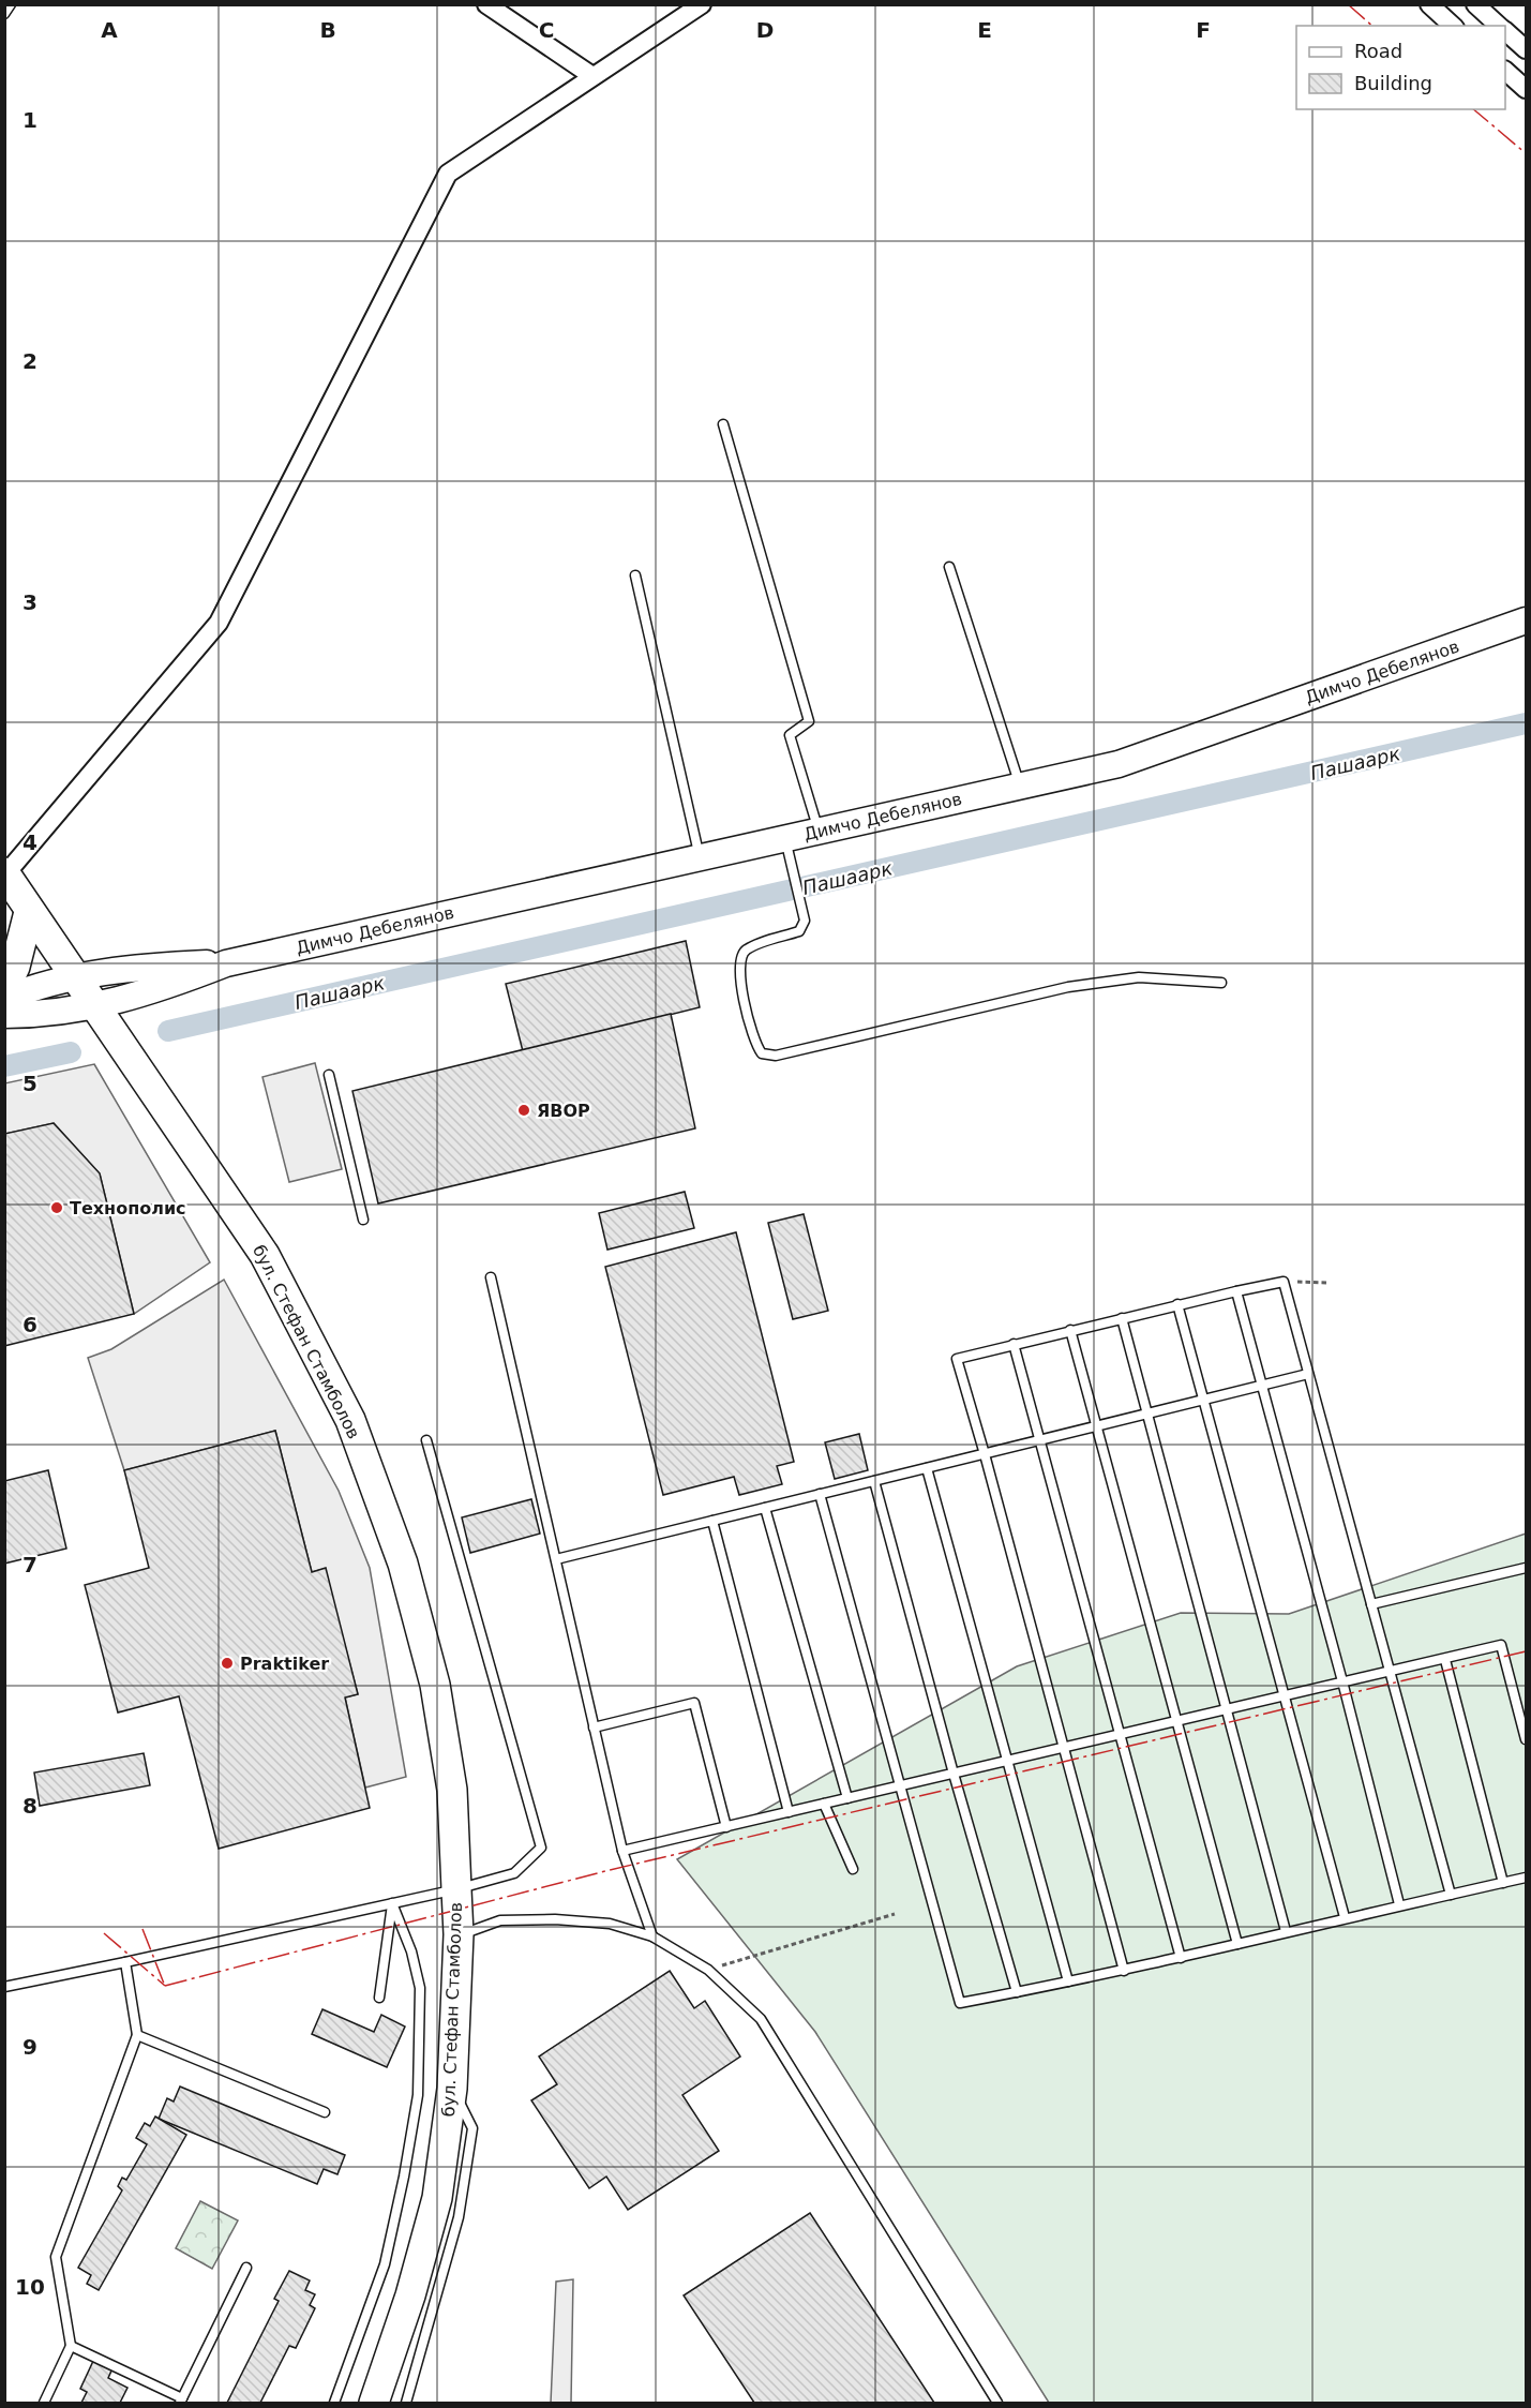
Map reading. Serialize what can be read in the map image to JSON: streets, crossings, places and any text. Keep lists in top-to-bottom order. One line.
{"streets":{"main road":["бул. Стефан Стамболов"],"street":["Димчо Дебелянов"]},"crossings":[["Димчо Дебелянов","бул. Стефан Стамболов"]],"water":["Пашаарк"],"places":["ЯВОР","Технополис","Praktiker"],"legend":["Road","Building"],"grid":{"columns":["A","B","C","D","E","F"],"rows":["1","2","3","4","5","6","7","8","9","10"]}}
